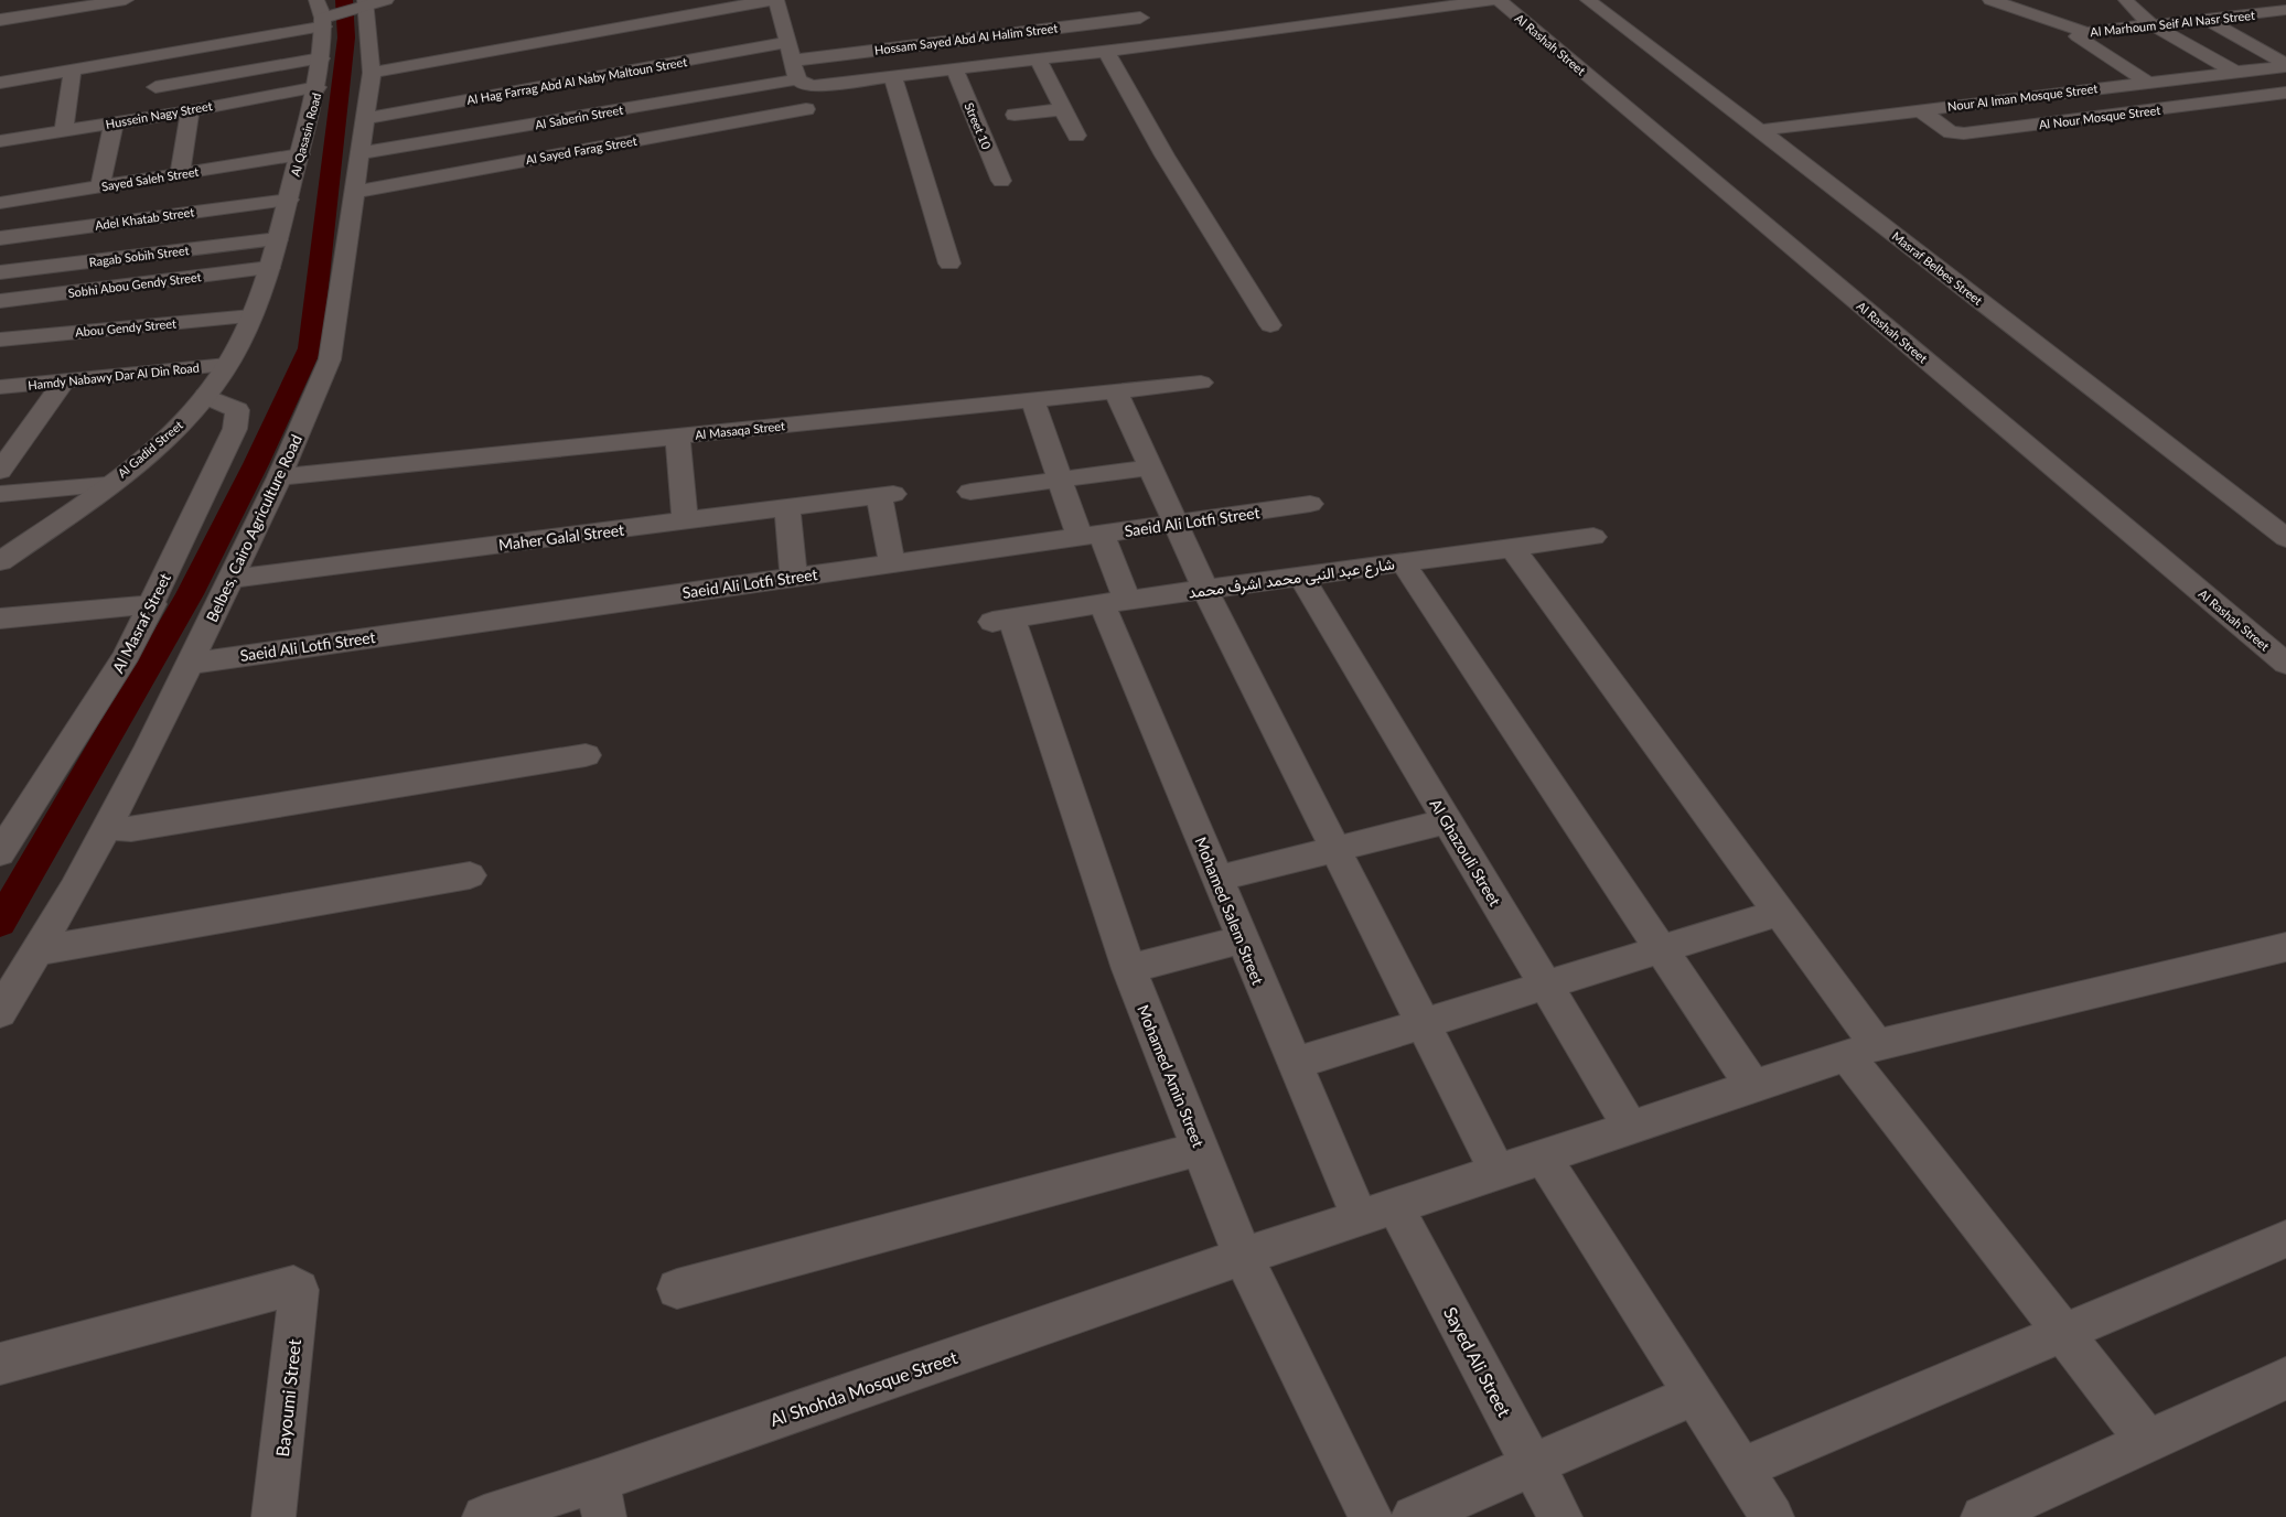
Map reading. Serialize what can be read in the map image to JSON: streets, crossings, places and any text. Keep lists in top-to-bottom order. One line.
{"streets":{"street":["Al Marhoum Seif Al Nasr Street","Hossam Sayed Abd Al Halim Street","Al Rashah Street","Al Hag Farrag Abd Al Naby Maltoun Street","Nour Al Iman Mosque Street","Hussein Nagy Street","Al Saberin Street","Al Nour Mosque Street","Street 10","Al Qasasin Road","Al Sayed Farag Street","Sayed Saleh Street","Adel Khatab Street","Ragab Sobih Street","Masraf Belbes Street","Sobhi Abou Gendy Street","Abou Gendy Street","Hamdy Nabawy Dar Al Din Road","Al Masaqa Street","Al Gadid Street","Saeid Ali Lotfi Street","Belbes, Cairo Agriculture Road","Maher Galal Street","شارع عبد النبى محمد اشرف محمد","Al Masraf Street","Al Ghazouli Street","Mohamed Salem Street","Mohamed Amin Street","Sayed Ali Street","Al Shohda Mosque Street","Bayoumi Street"]},"crossings":[["Al Marhoum Seif Al Nasr Street","Nour Al Iman Mosque Street"],["Al Hag Farrag Abd Al Naby Maltoun Street","Belbes, Cairo Agriculture Road"],["Nour Al Iman Mosque Street","Al Nour Mosque Street"],["Nour Al Iman Mosque Street","Masraf Belbes Street"],["Hussein Nagy Street","Al Qasasin Road"],["Al Saberin Street","Street 10"],["Al Saberin Street","Belbes, Cairo Agriculture Road"],["Al Qasasin Road","Sayed Saleh Street"],["Al Qasasin Road","Adel Khatab Street"],["Al Qasasin Road","Ragab Sobih Street"],["Al Qasasin Road","Sobhi Abou Gendy Street"],["Al Qasasin Road","Al Gadid Street"],["Al Sayed Farag Street","Belbes, Cairo Agriculture Road"],["Sobhi Abou Gendy Street","Al Gadid Street"],["Abou Gendy Street","Al Gadid Street"],["Hamdy Nabawy Dar Al Din Road","Al Gadid Street"],["Al Masaqa Street","Belbes, Cairo Agriculture Road"],["Al Masaqa Street","Mohamed Salem Street"],["Al Gadid Street","Al Masraf Street"],["Saeid Ali Lotfi Street","Belbes, Cairo Agriculture Road"],["Saeid Ali Lotfi Street","Maher Galal Street"],["Saeid Ali Lotfi Street","Mohamed Salem Street"],["Belbes, Cairo Agriculture Road","Maher Galal Street"],["شارع عبد النبى محمد اشرف محمد","Al Ghazouli Street"],["شارع عبد النبى محمد اشرف محمد","Mohamed Salem Street"],["شارع عبد النبى محمد اشرف محمد","Mohamed Amin Street"],["Al Ghazouli Street","Al Shohda Mosque Street"],["Mohamed Salem Street","Sayed Ali Street"],["Mohamed Salem Street","Al Shohda Mosque Street"],["Mohamed Amin Street","Al Shohda Mosque Street"],["Sayed Ali Street","Al Shohda Mosque Street"]]}
